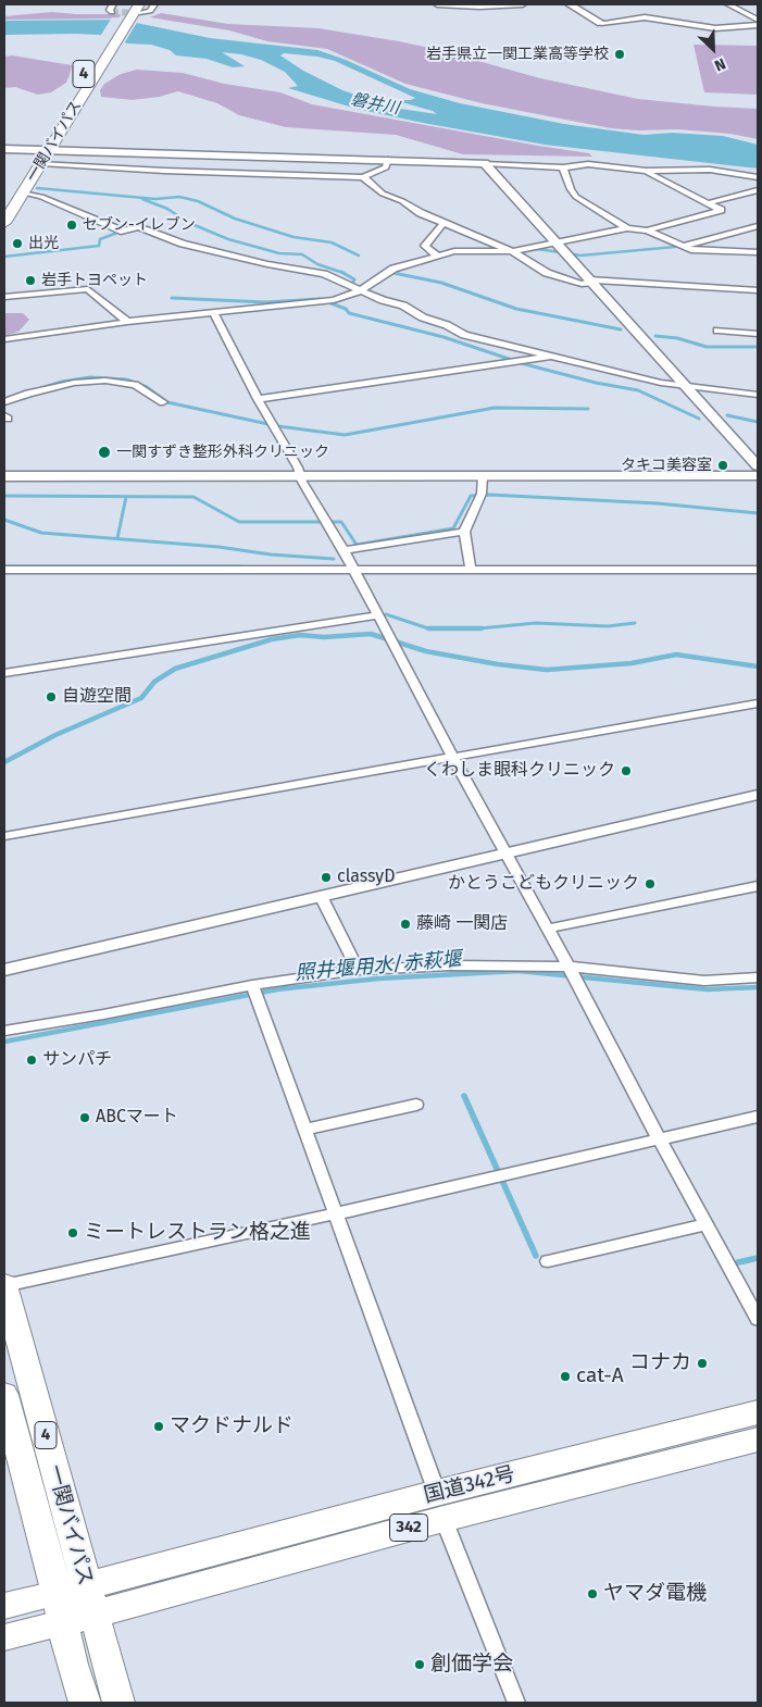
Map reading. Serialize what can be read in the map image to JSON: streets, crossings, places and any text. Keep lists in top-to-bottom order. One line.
{"streets":{"highway":["4","一関バイパス","国道342号","342"]},"crossings":[["一関バイパス","国道342号"]],"water":["磐井川","照井堰用水/赤萩堰"],"places":["岩手県立一関工業高等学校","セブン-イレブン","出光","岩手トヨペット","一関すずき整形外科クリニック","タキコ美容室","自遊空間","くわしま眼科クリニック","classyD","かとうこどもクリニック","藤崎 一関店","サンパチ","ABCマート","ミートレストラン格之進","コナカ","cat-A","マクドナルド","ヤマダ電機","創価学会"],"north":"bottom right"}
